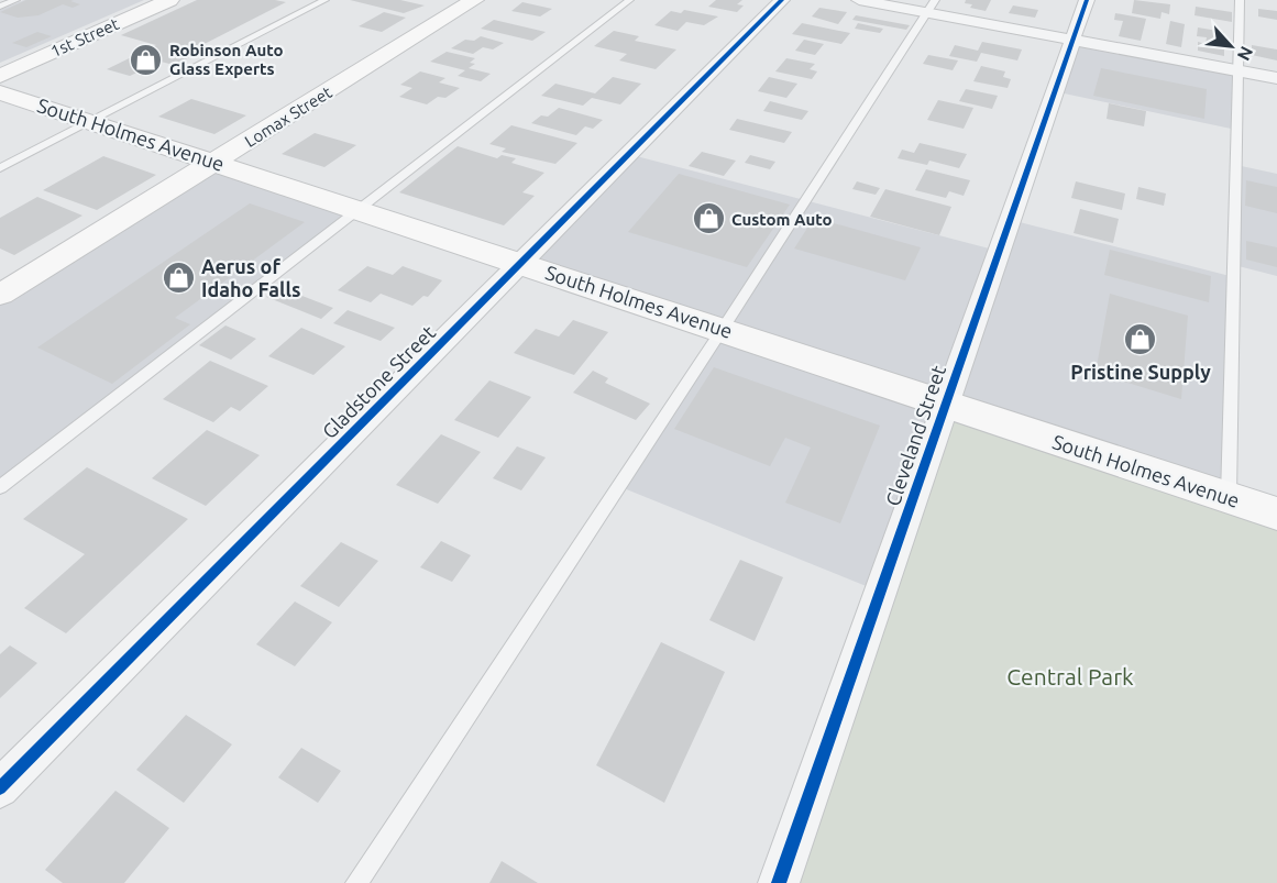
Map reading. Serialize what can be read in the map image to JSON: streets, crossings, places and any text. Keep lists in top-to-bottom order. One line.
{"streets":{"main road":["1st Street","Lomax Street","South Holmes Avenue"],"street":["Gladstone Street","Cleveland Street"]},"crossings":[["Lomax Street","South Holmes Avenue"],["South Holmes Avenue","Gladstone Street"],["South Holmes Avenue","Cleveland Street"]],"parks":["Central Park"],"places":{"shop":["Robinson Auto Glass Experts","Custom Auto","Aerus of Idaho Falls","Pristine Supply"]},"north":"bottom right"}
